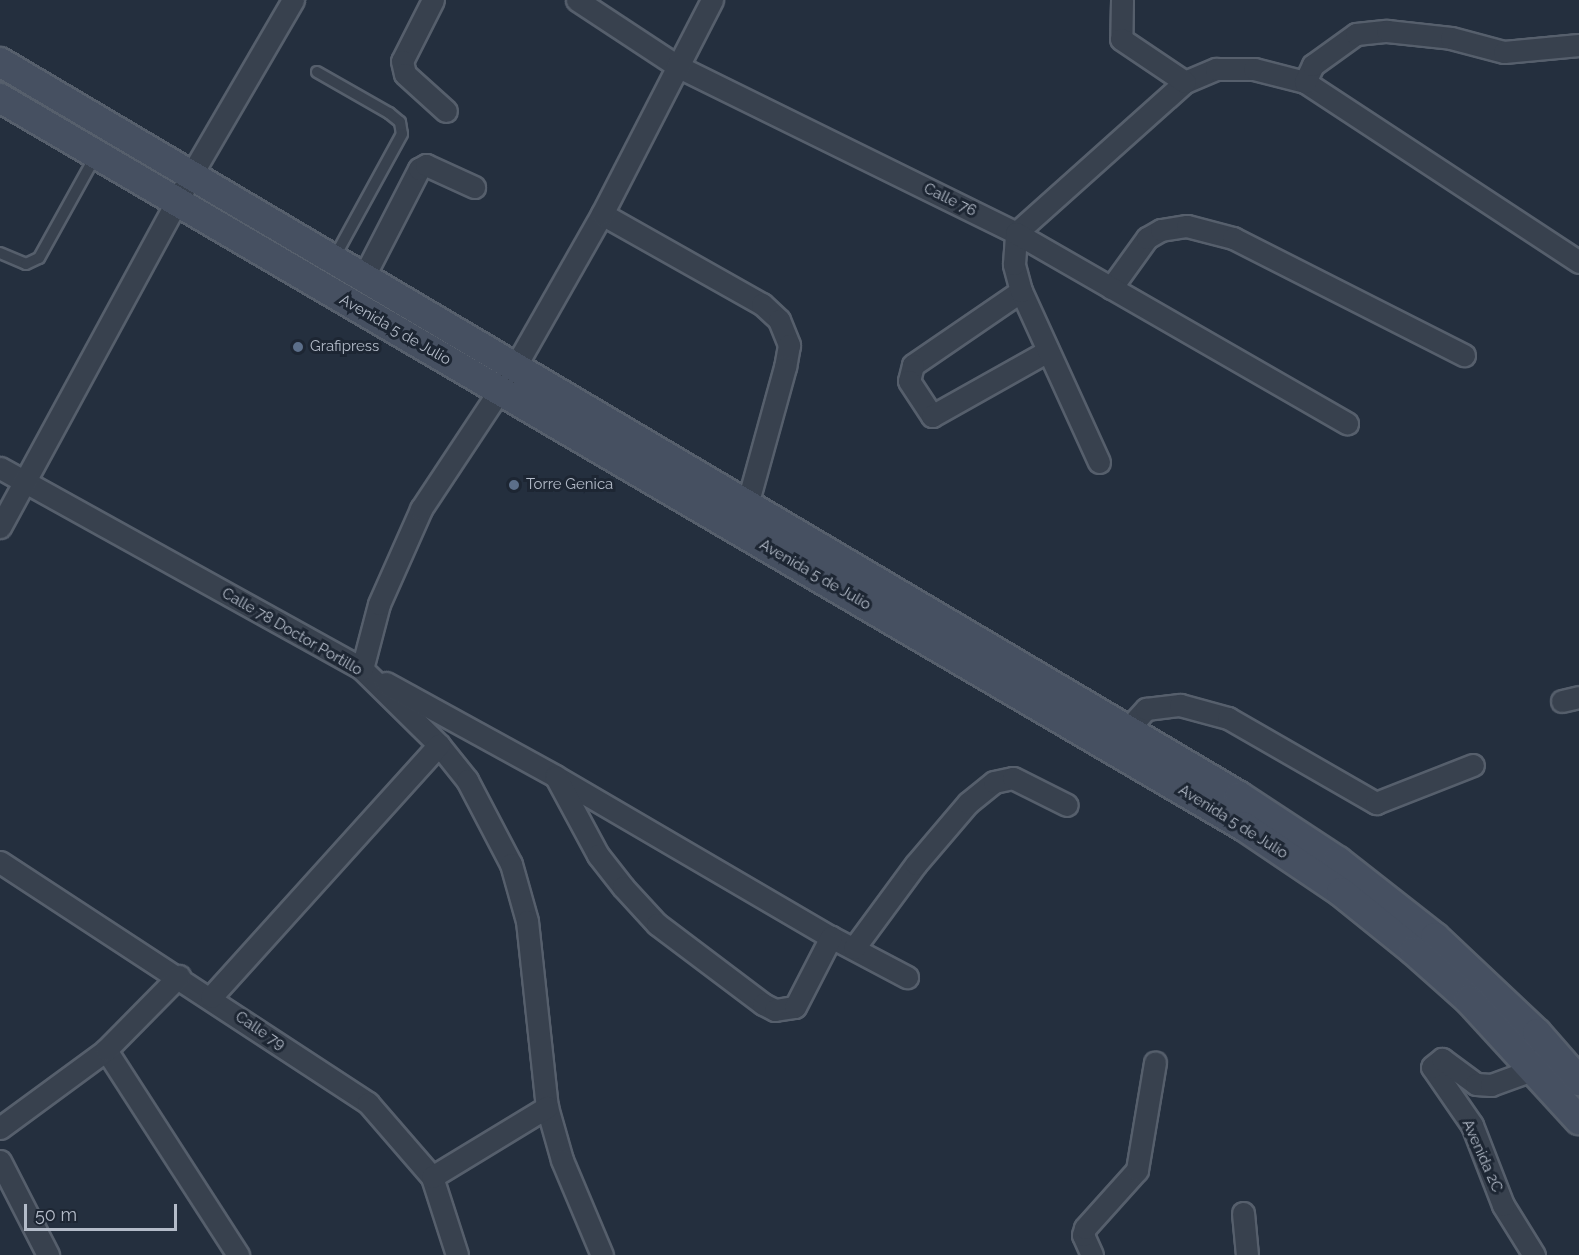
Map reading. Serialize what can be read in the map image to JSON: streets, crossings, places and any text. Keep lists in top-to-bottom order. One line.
{"streets":{"main road":["Avenida 5 de Julio"],"street":["Calle 76","Calle 78 Doctor Portillo","Calle 79","Avenida 2C"]},"crossings":[["Avenida 5 de Julio","Avenida 2C"]],"places":["Grafipress","Torre Genica"],"scale_bar":"50 m"}
